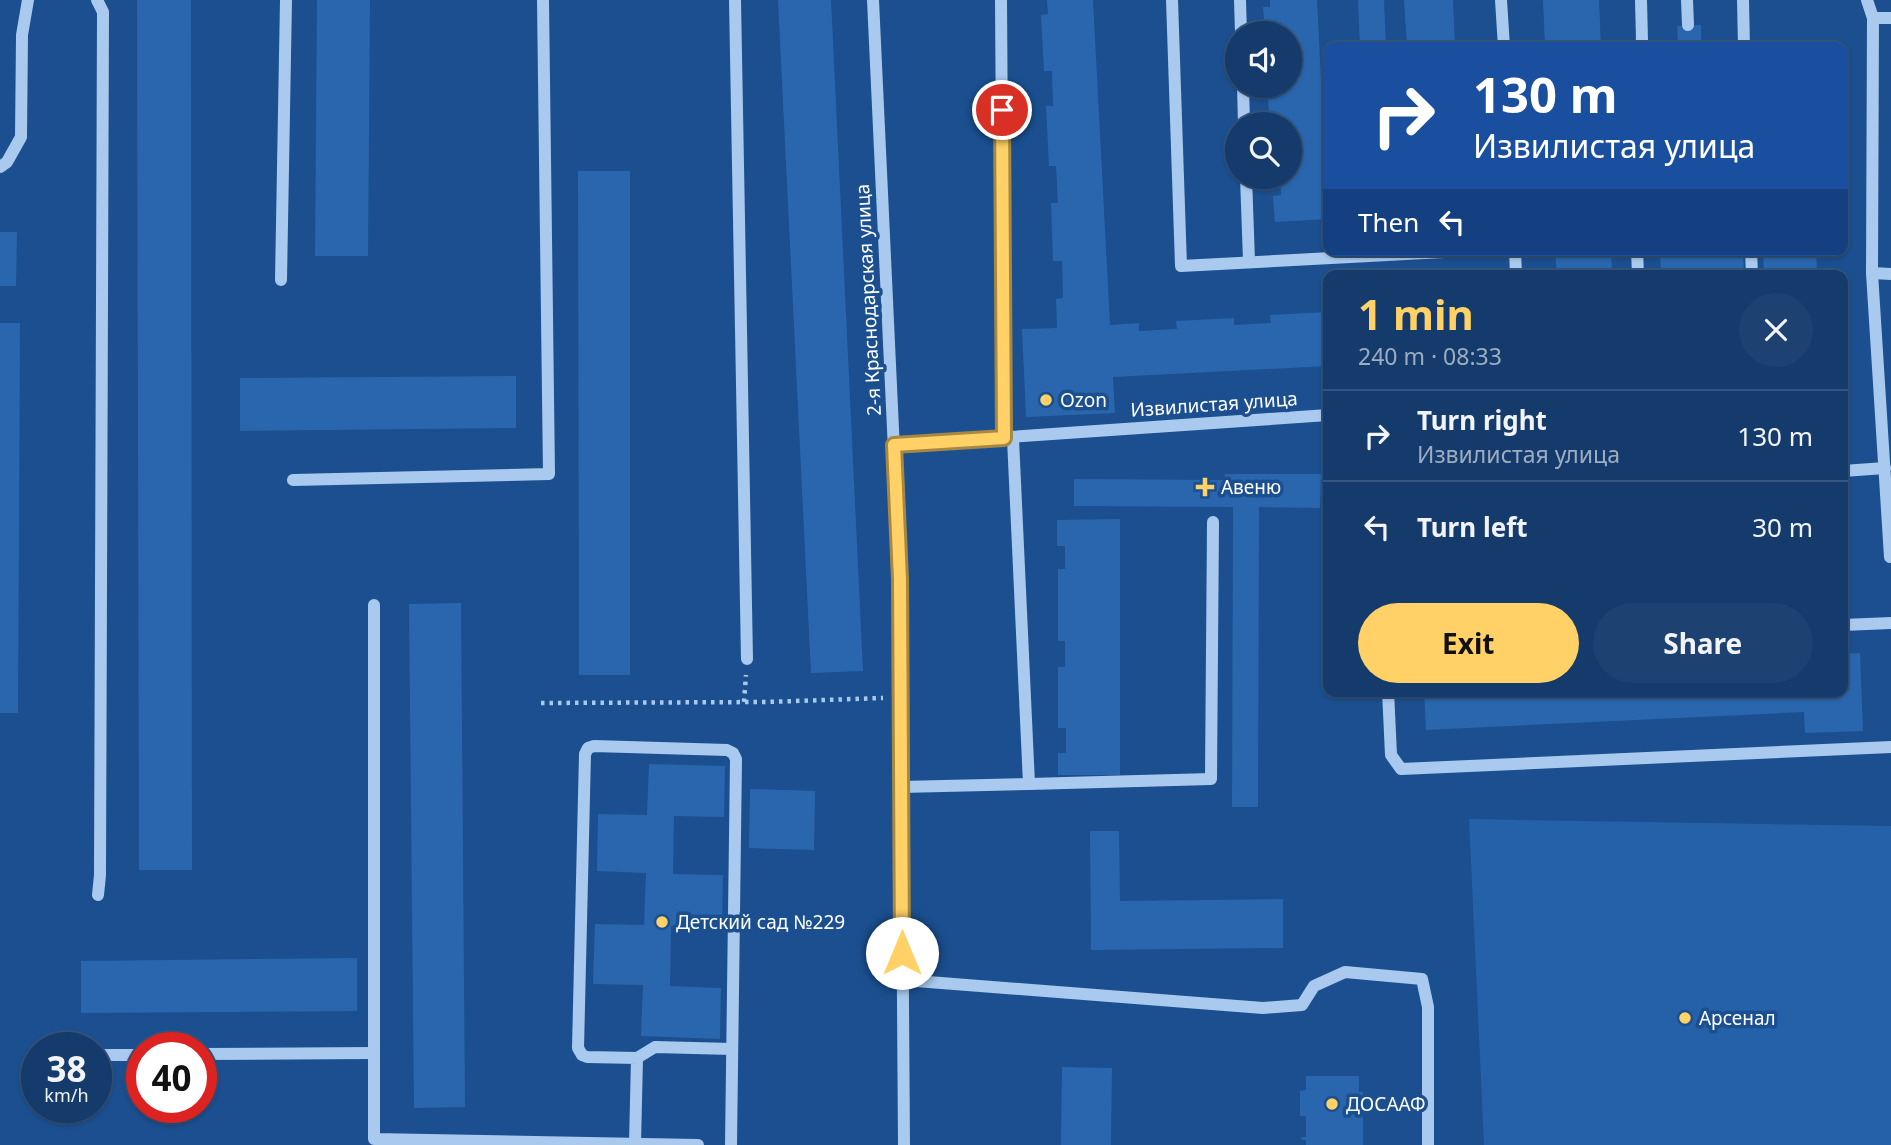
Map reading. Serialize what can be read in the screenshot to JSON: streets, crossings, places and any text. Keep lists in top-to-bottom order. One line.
{"streets":{"street":["2-я Краснодарская улица","Извилистая улица"]},"crossings":[["2-я Краснодарская улица","Извилистая улица"]],"places":{"other":["Ozon","Детский сад №229","Арсенал","ДОСААФ"],"health":["Авеню"]},"page":{"turn":["130 m","Извилистая улица"],"then":"Then","heading":["1 min","240 m · 08:33"],"list":[{"name":"Turn right","note":"Извилистая улица","value":"130 m"},{"name":"Turn left","value":"30 m"}],"buttons":["Exit","Share"],"speed":"38 km/h","limit":"40"}}
